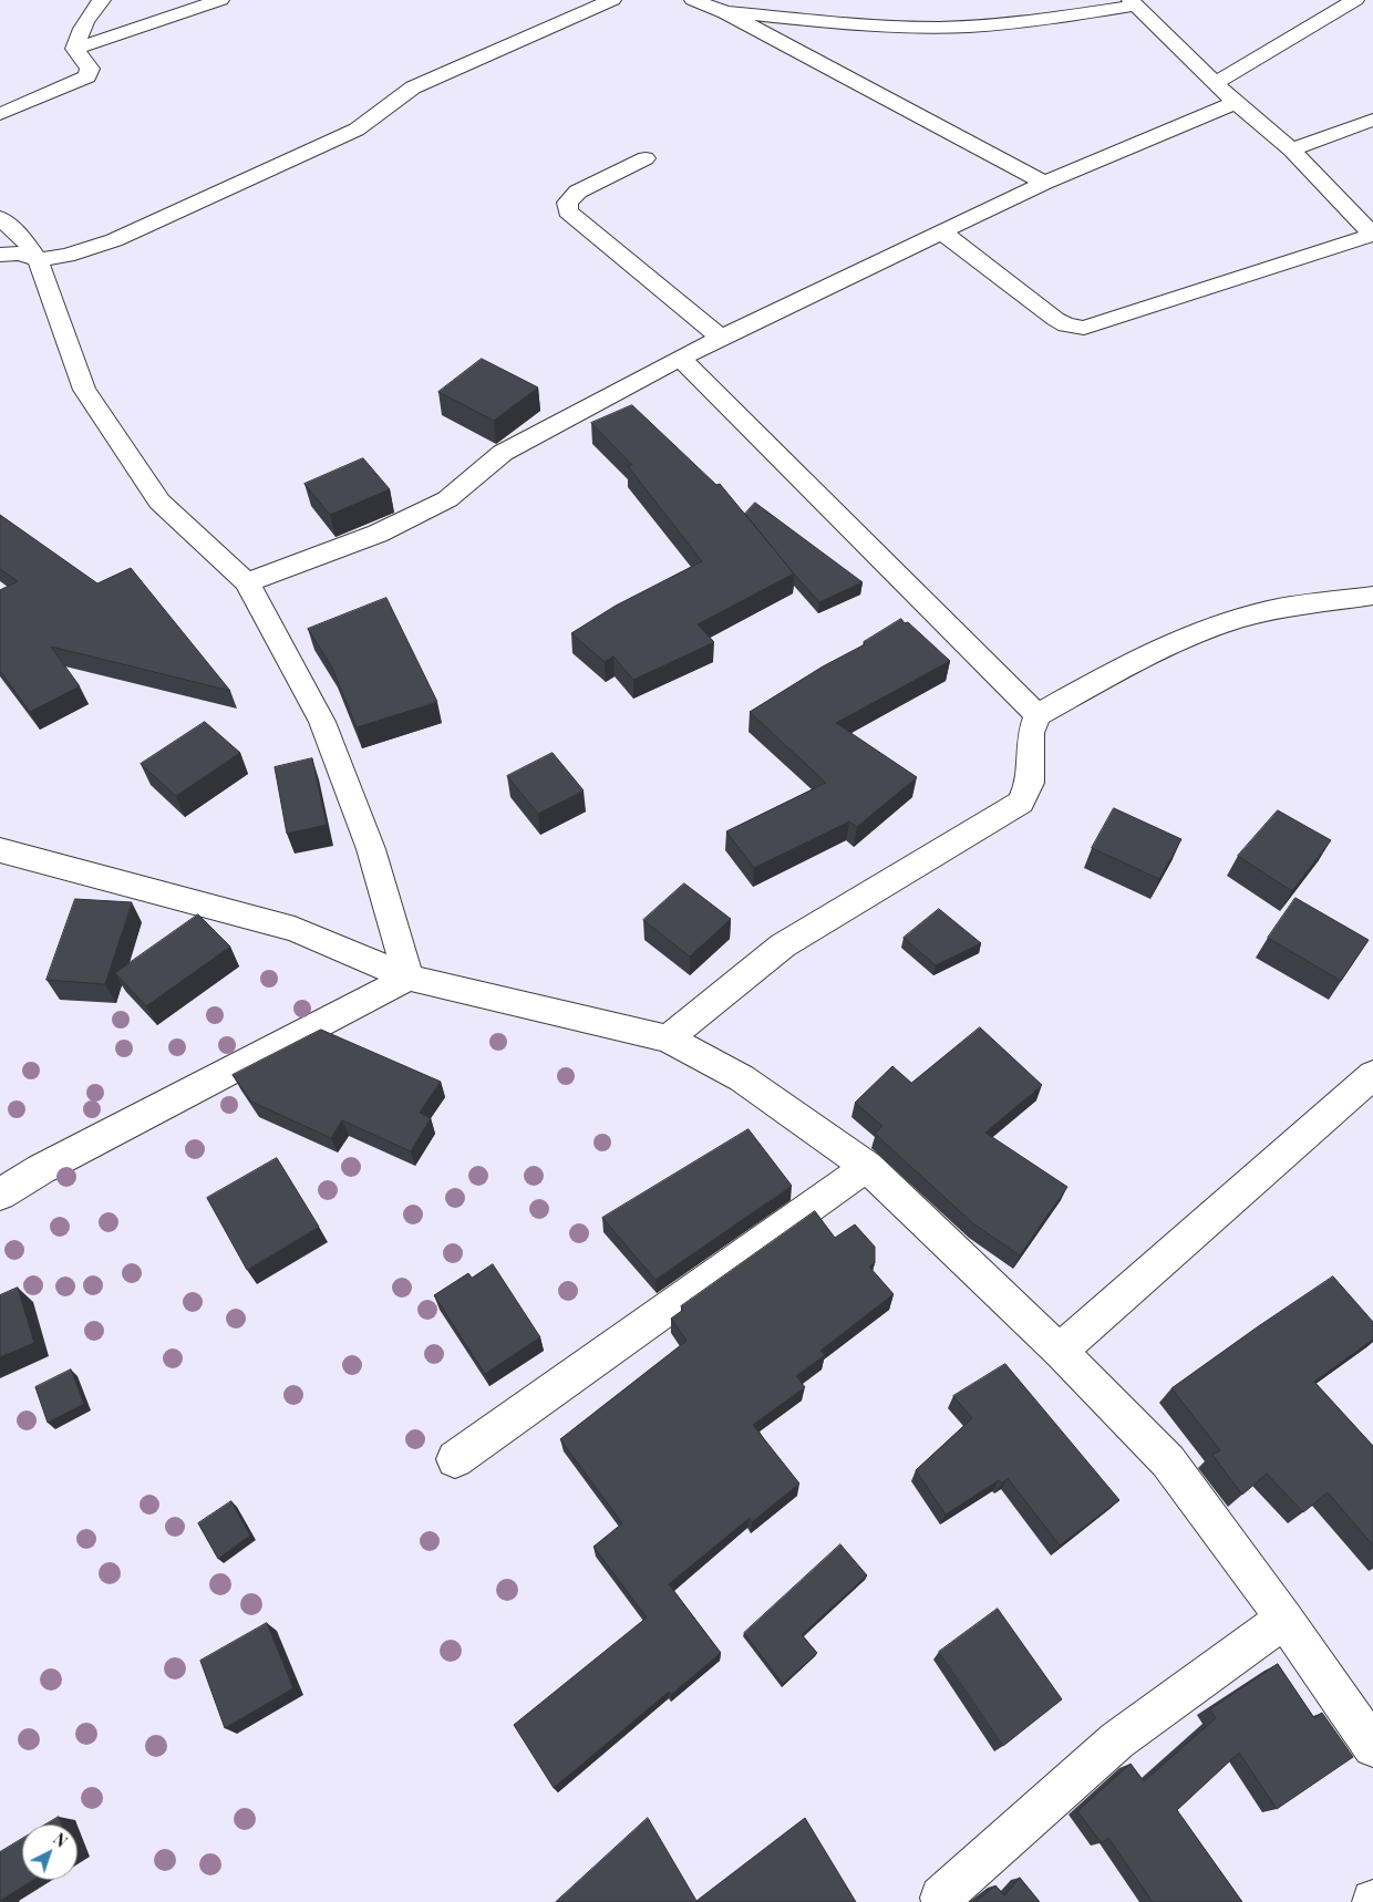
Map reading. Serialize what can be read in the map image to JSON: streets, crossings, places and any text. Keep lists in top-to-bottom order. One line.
{"north":"top right"}
